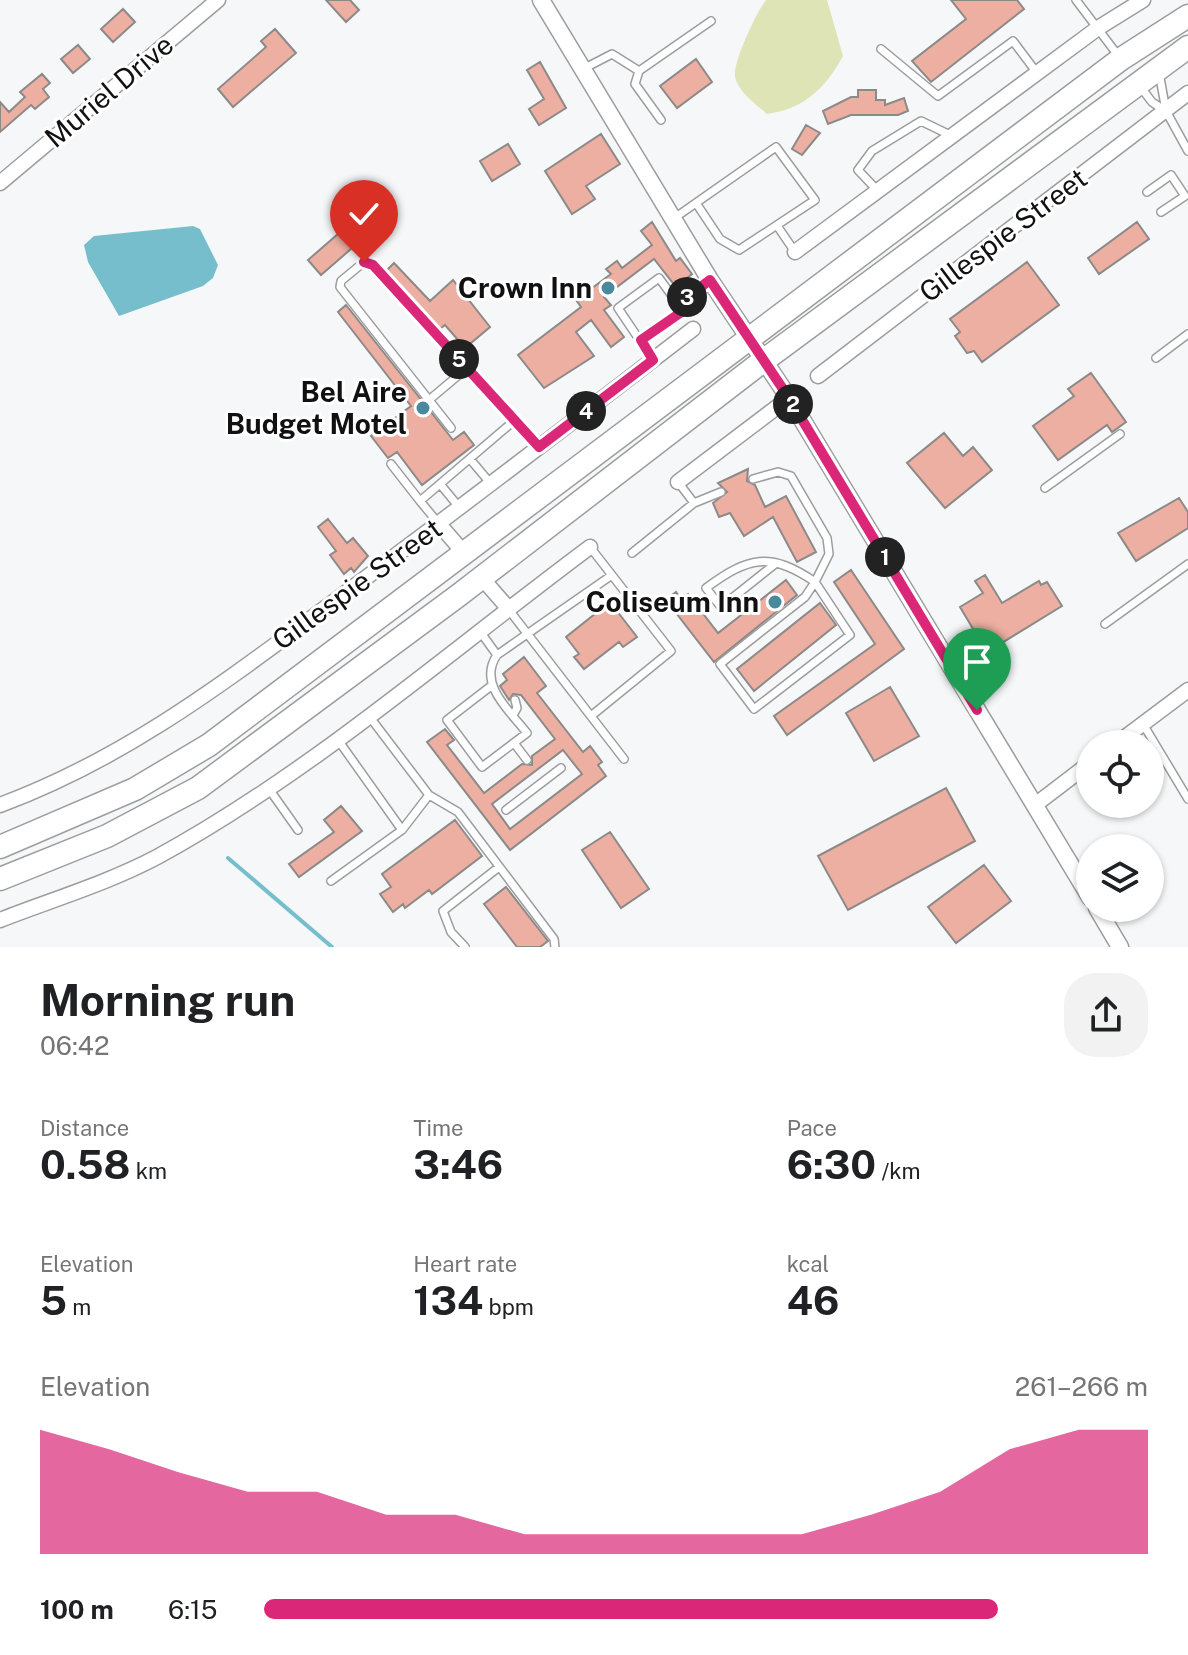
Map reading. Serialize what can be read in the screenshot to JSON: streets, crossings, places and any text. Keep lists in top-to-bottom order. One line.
{"streets":{"street":["Muriel Drive","Gillespie Street"]},"places":["Crown Inn","Bel Aire Budget Motel","Coliseum Inn"],"page":{"pins":["3","5","2","4","1"],"heading":["Morning run","06:42"],"stats":[["Distance","0.58 km"],["Time","3:46"],["Pace","6:30 /km"],["Elevation","5 m"],["Heart rate","134 bpm"],["kcal","46"]],"chart":["Elevation","261–266 m"],"list":[{"name":"100 m","note":"6:15"}]}}
